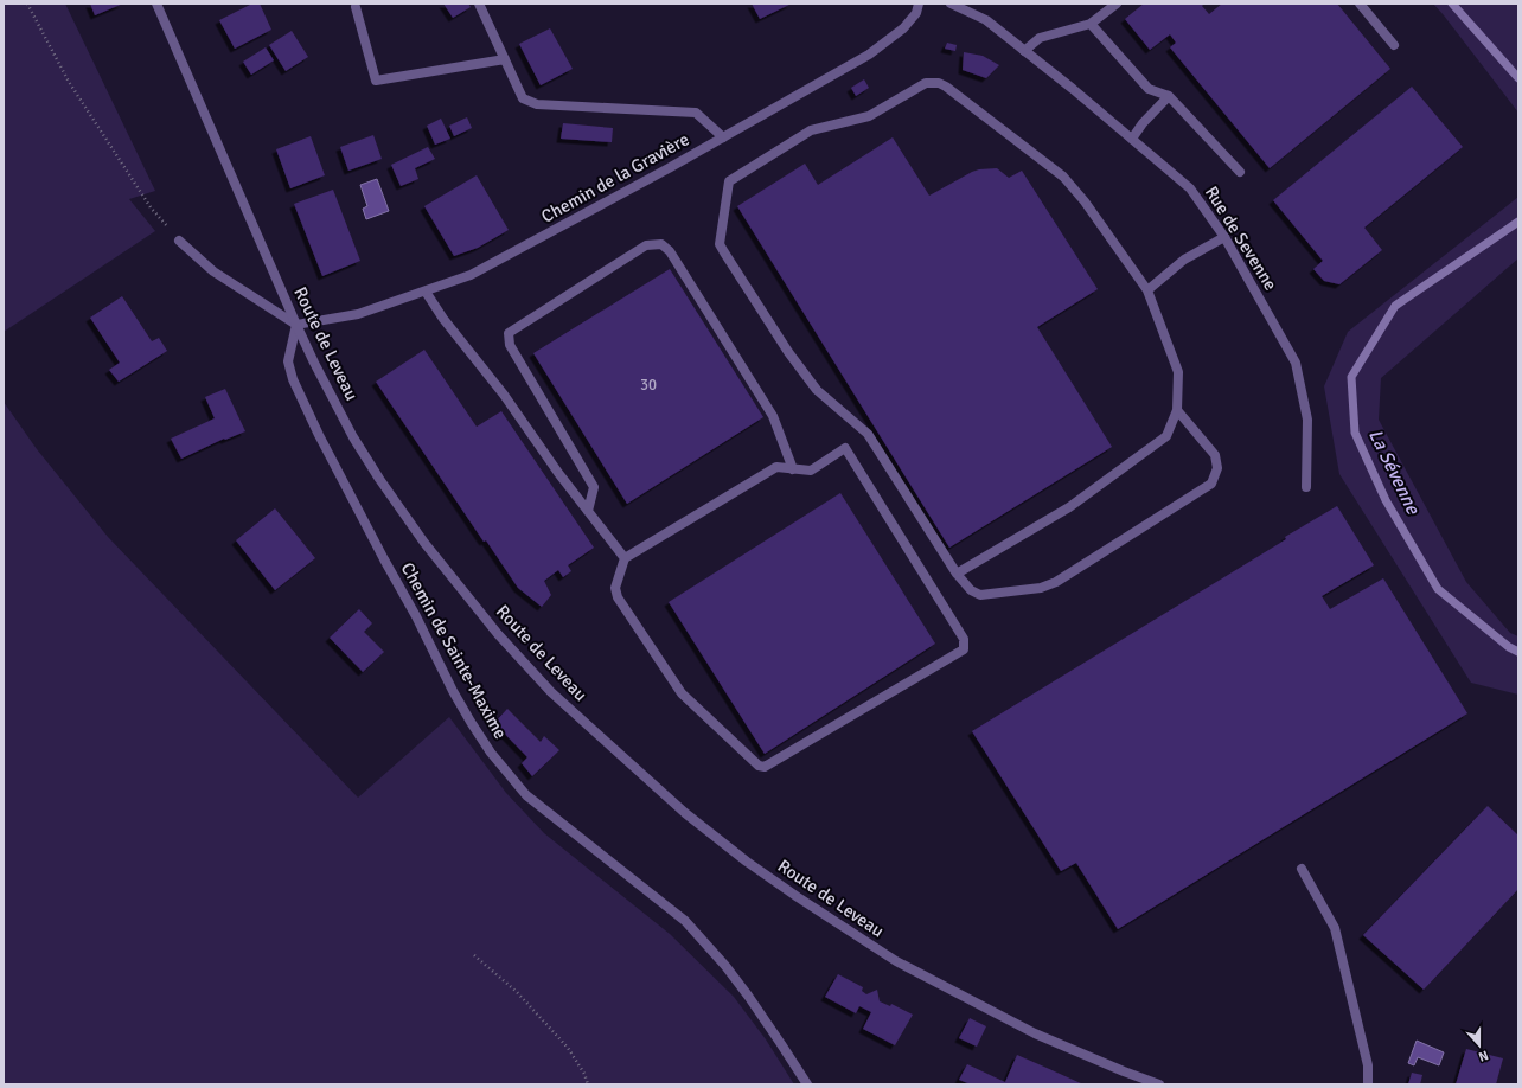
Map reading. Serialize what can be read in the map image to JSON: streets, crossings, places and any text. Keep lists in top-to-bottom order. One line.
{"streets":{"street":["Chemin de la Gravière","Rue de Sevenne","Route de Leveau","Chemin de Sainte-Maxime"]},"crossings":[["Chemin de la Gravière","Route de Leveau"],["Chemin de la Gravière","Chemin de Sainte-Maxime"],["Route de Leveau","Chemin de Sainte-Maxime"]],"water":["La Sévenne"],"house_numbers":["30"],"north":"bottom"}
